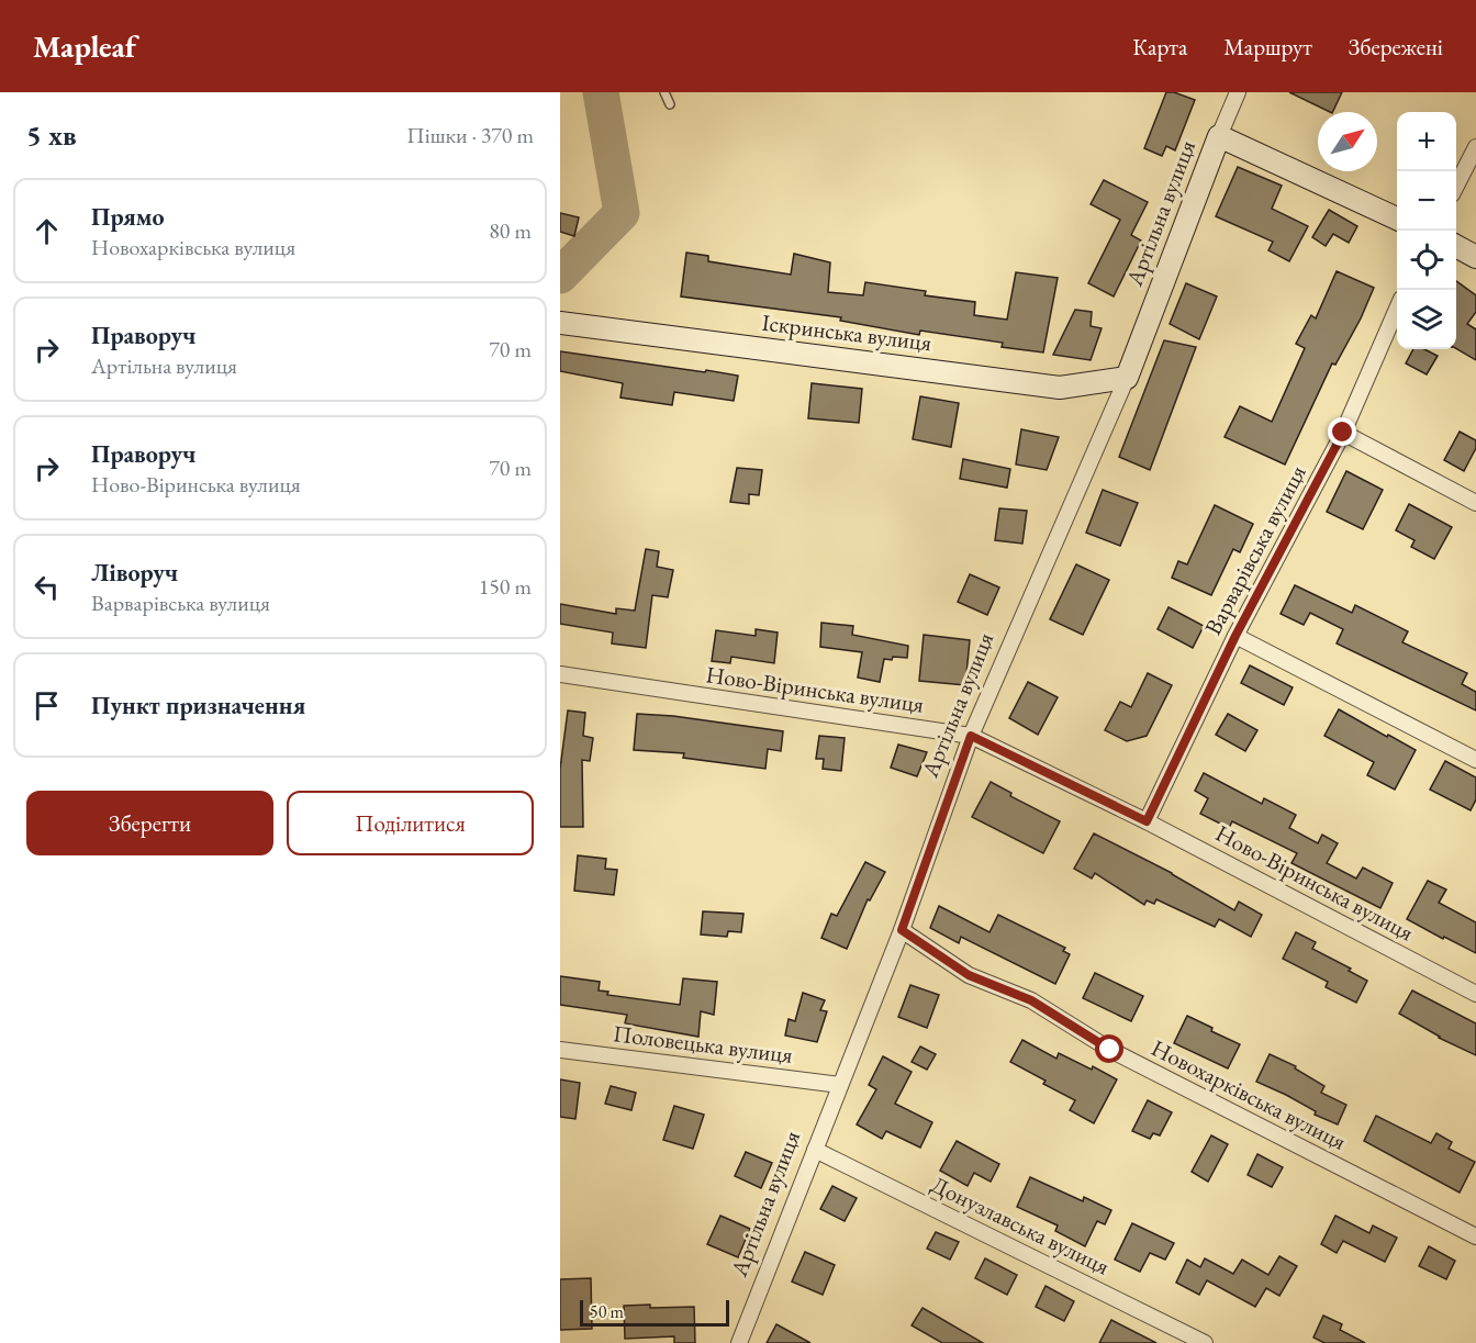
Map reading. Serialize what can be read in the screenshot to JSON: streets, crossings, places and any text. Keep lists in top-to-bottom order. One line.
{"streets":{"street":["Артільна вулиця","Іскринська вулиця","Варварівська вулиця","Ново-Віринська вулиця","Половецька вулиця","Новохарківська вулиця","Донузлавська вулиця"]},"crossings":[["Артільна вулиця","Іскринська вулиця"],["Артільна вулиця","Ново-Віринська вулиця"],["Артільна вулиця","Половецька вулиця"],["Артільна вулиця","Новохарківська вулиця"],["Артільна вулиця","Донузлавська вулиця"],["Варварівська вулиця","Ново-Віринська вулиця"]],"scale_bar":"50 m","north":"top right","page":{"header":"Mapleaf","nav":["Карта","Маршрут","Збережені"],"heading":["5 хв","Пішки · 370 m"],"map_buttons":["+","−"],"list":[["Прямо","Новохарківська вулиця","80 m"],["Праворуч","Артільна вулиця","70 m"],["Праворуч","Ново-Віринська вулиця","70 m"],["Ліворуч","Варварівська вулиця","150 m"],"Пункт призначення"],"buttons":["Зберегти","Поділитися"],"scale":"50 m"}}
